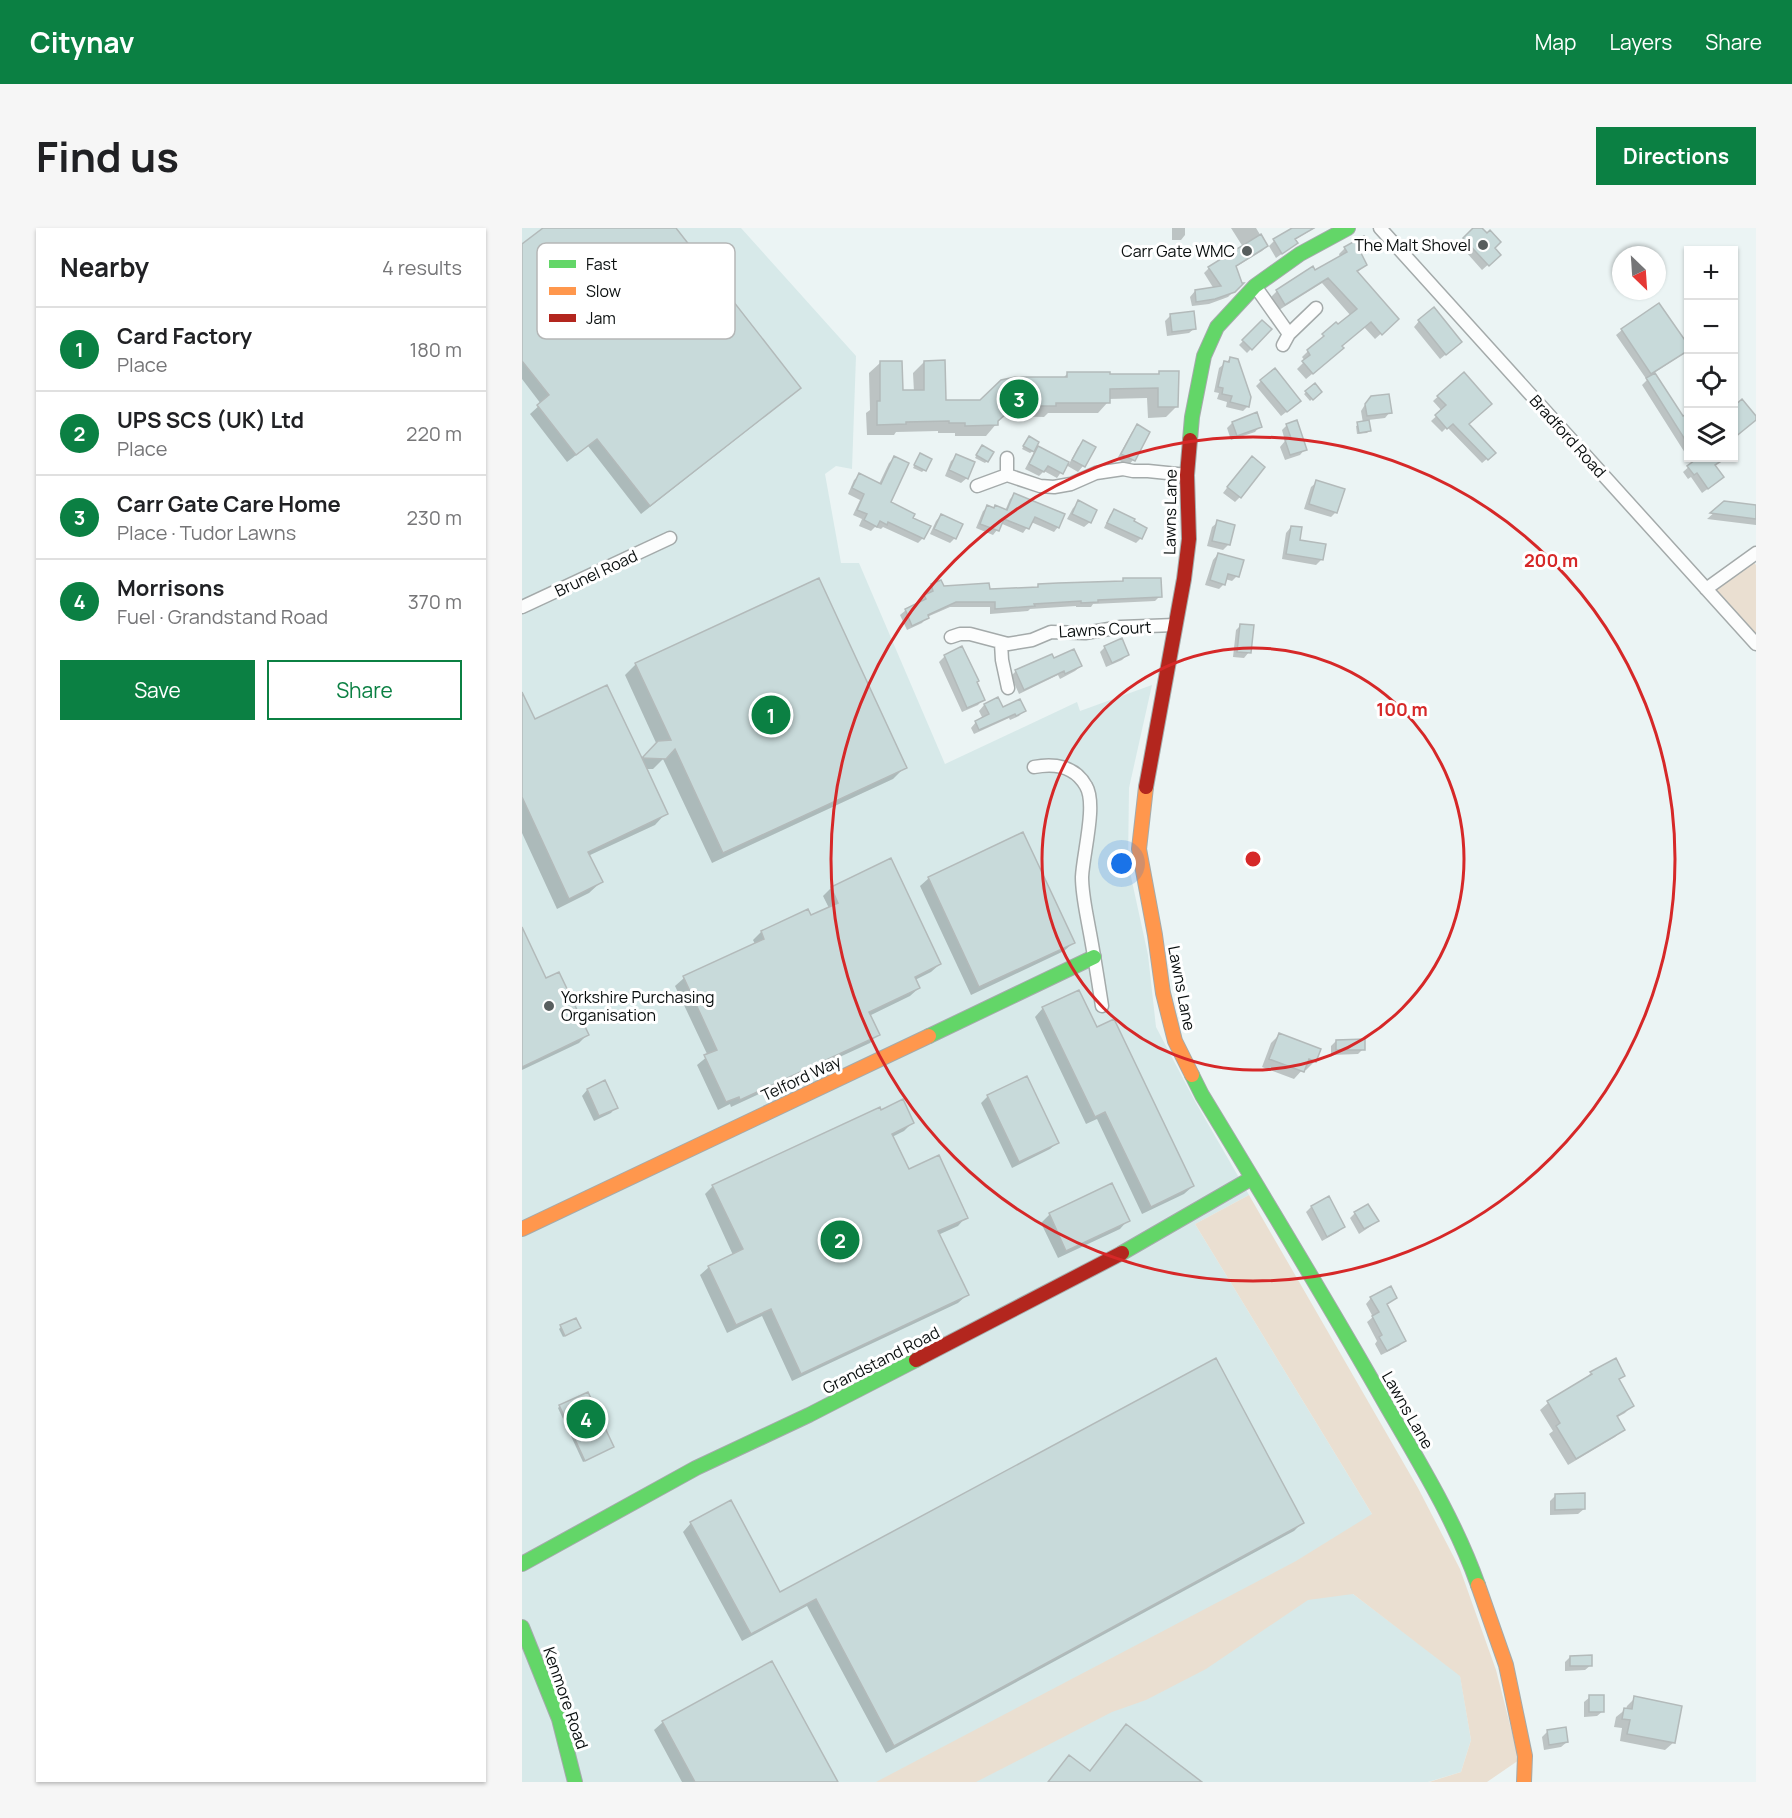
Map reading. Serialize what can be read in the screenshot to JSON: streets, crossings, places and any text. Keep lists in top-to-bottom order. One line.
{"streets":{"street":["Bradford Road","Lawns Lane","Brunel Road","Lawns Court","Telford Way","Grandstand Road","Kenmore Road"]},"crossings":[["Lawns Lane","Lawns Court"],["Lawns Lane","Grandstand Road"]],"places":["The Malt Shovel","Carr Gate WMC","Yorkshire Purchasing Organisation"],"legend":["Fast","Slow","Jam"],"north":"bottom right","page":{"header":"Citynav","nav":["Map","Layers","Share"],"title":"Find us","buttons":["Directions",["Save","Share"]],"heading":["Nearby","4 results"],"map_buttons":["+","−"],"list":[{"mark":"1","name":"Card Factory","note":"Place","value":"180 m"},{"mark":"2","name":"UPS SCS (UK) Ltd","note":"Place","value":"220 m"},{"mark":"3","name":"Carr Gate Care Home","note":"Place · Tudor Lawns","value":"230 m"},{"mark":"4","name":"Morrisons","note":"Fuel · Grandstand Road","value":"370 m"}],"pins":["3","1","2","4"]},"rings":["200 m","100 m"]}
